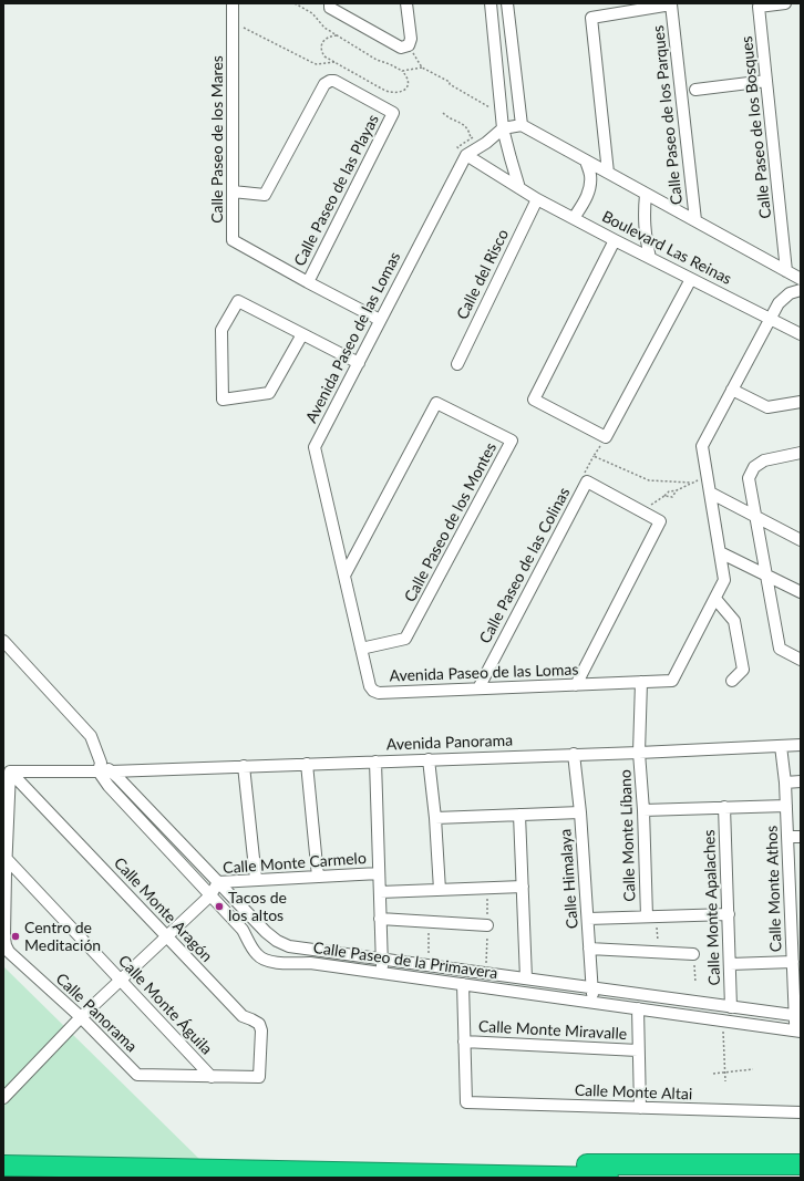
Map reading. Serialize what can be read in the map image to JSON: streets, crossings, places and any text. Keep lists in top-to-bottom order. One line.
{"streets":{"street":["Calle Paseo de los Parques","Calle Paseo de los Bosques","Calle Paseo de los Mares","Calle Paseo de las Playas","Boulevard Las Reinas","Calle del Risco","Avenida Paseo de las Lomas","Calle Paseo de los Montes","Calle Paseo de las Colinas","Avenida Panorama","Calle Monte Líbano","Calle Monte Carmelo","Calle Himalaya","Calle Monte Athos","Calle Monte Apalaches","Calle Monte Aragón","Calle Paseo de la Primavera","Calle Monte Águila","Calle Panorama","Calle Monte Miravalle","Calle Monte Altai"]},"crossings":[["Calle Paseo de los Mares","Calle Paseo de las Playas"],["Calle Paseo de los Mares","Avenida Paseo de las Lomas"],["Boulevard Las Reinas","Calle del Risco"],["Boulevard Las Reinas","Avenida Paseo de las Lomas"],["Avenida Paseo de las Lomas","Calle Paseo de los Montes"],["Avenida Paseo de las Lomas","Calle Paseo de las Colinas"],["Avenida Paseo de las Lomas","Calle Monte Líbano"],["Avenida Panorama","Calle Monte Líbano"],["Avenida Panorama","Calle Himalaya"],["Avenida Panorama","Calle Monte Athos"],["Avenida Panorama","Calle Monte Aragón"],["Avenida Panorama","Calle Paseo de la Primavera"],["Avenida Panorama","Calle Panorama"],["Calle Monte Carmelo","Calle Monte Aragón"],["Calle Monte Carmelo","Calle Paseo de la Primavera"],["Calle Monte Carmelo","Calle Monte Águila"],["Calle Monte Carmelo","Calle Panorama"],["Calle Himalaya","Calle Paseo de la Primavera"],["Calle Monte Athos","Calle Paseo de la Primavera"],["Calle Monte Apalaches","Calle Paseo de la Primavera"],["Calle Monte Aragón","Calle Monte Águila"],["Calle Monte Aragón","Calle Panorama"],["Calle Monte Águila","Calle Panorama"],["Calle Monte Miravalle","Calle Monte Altai"]],"places":["Tacos de los altos","Centro de Meditación"]}
